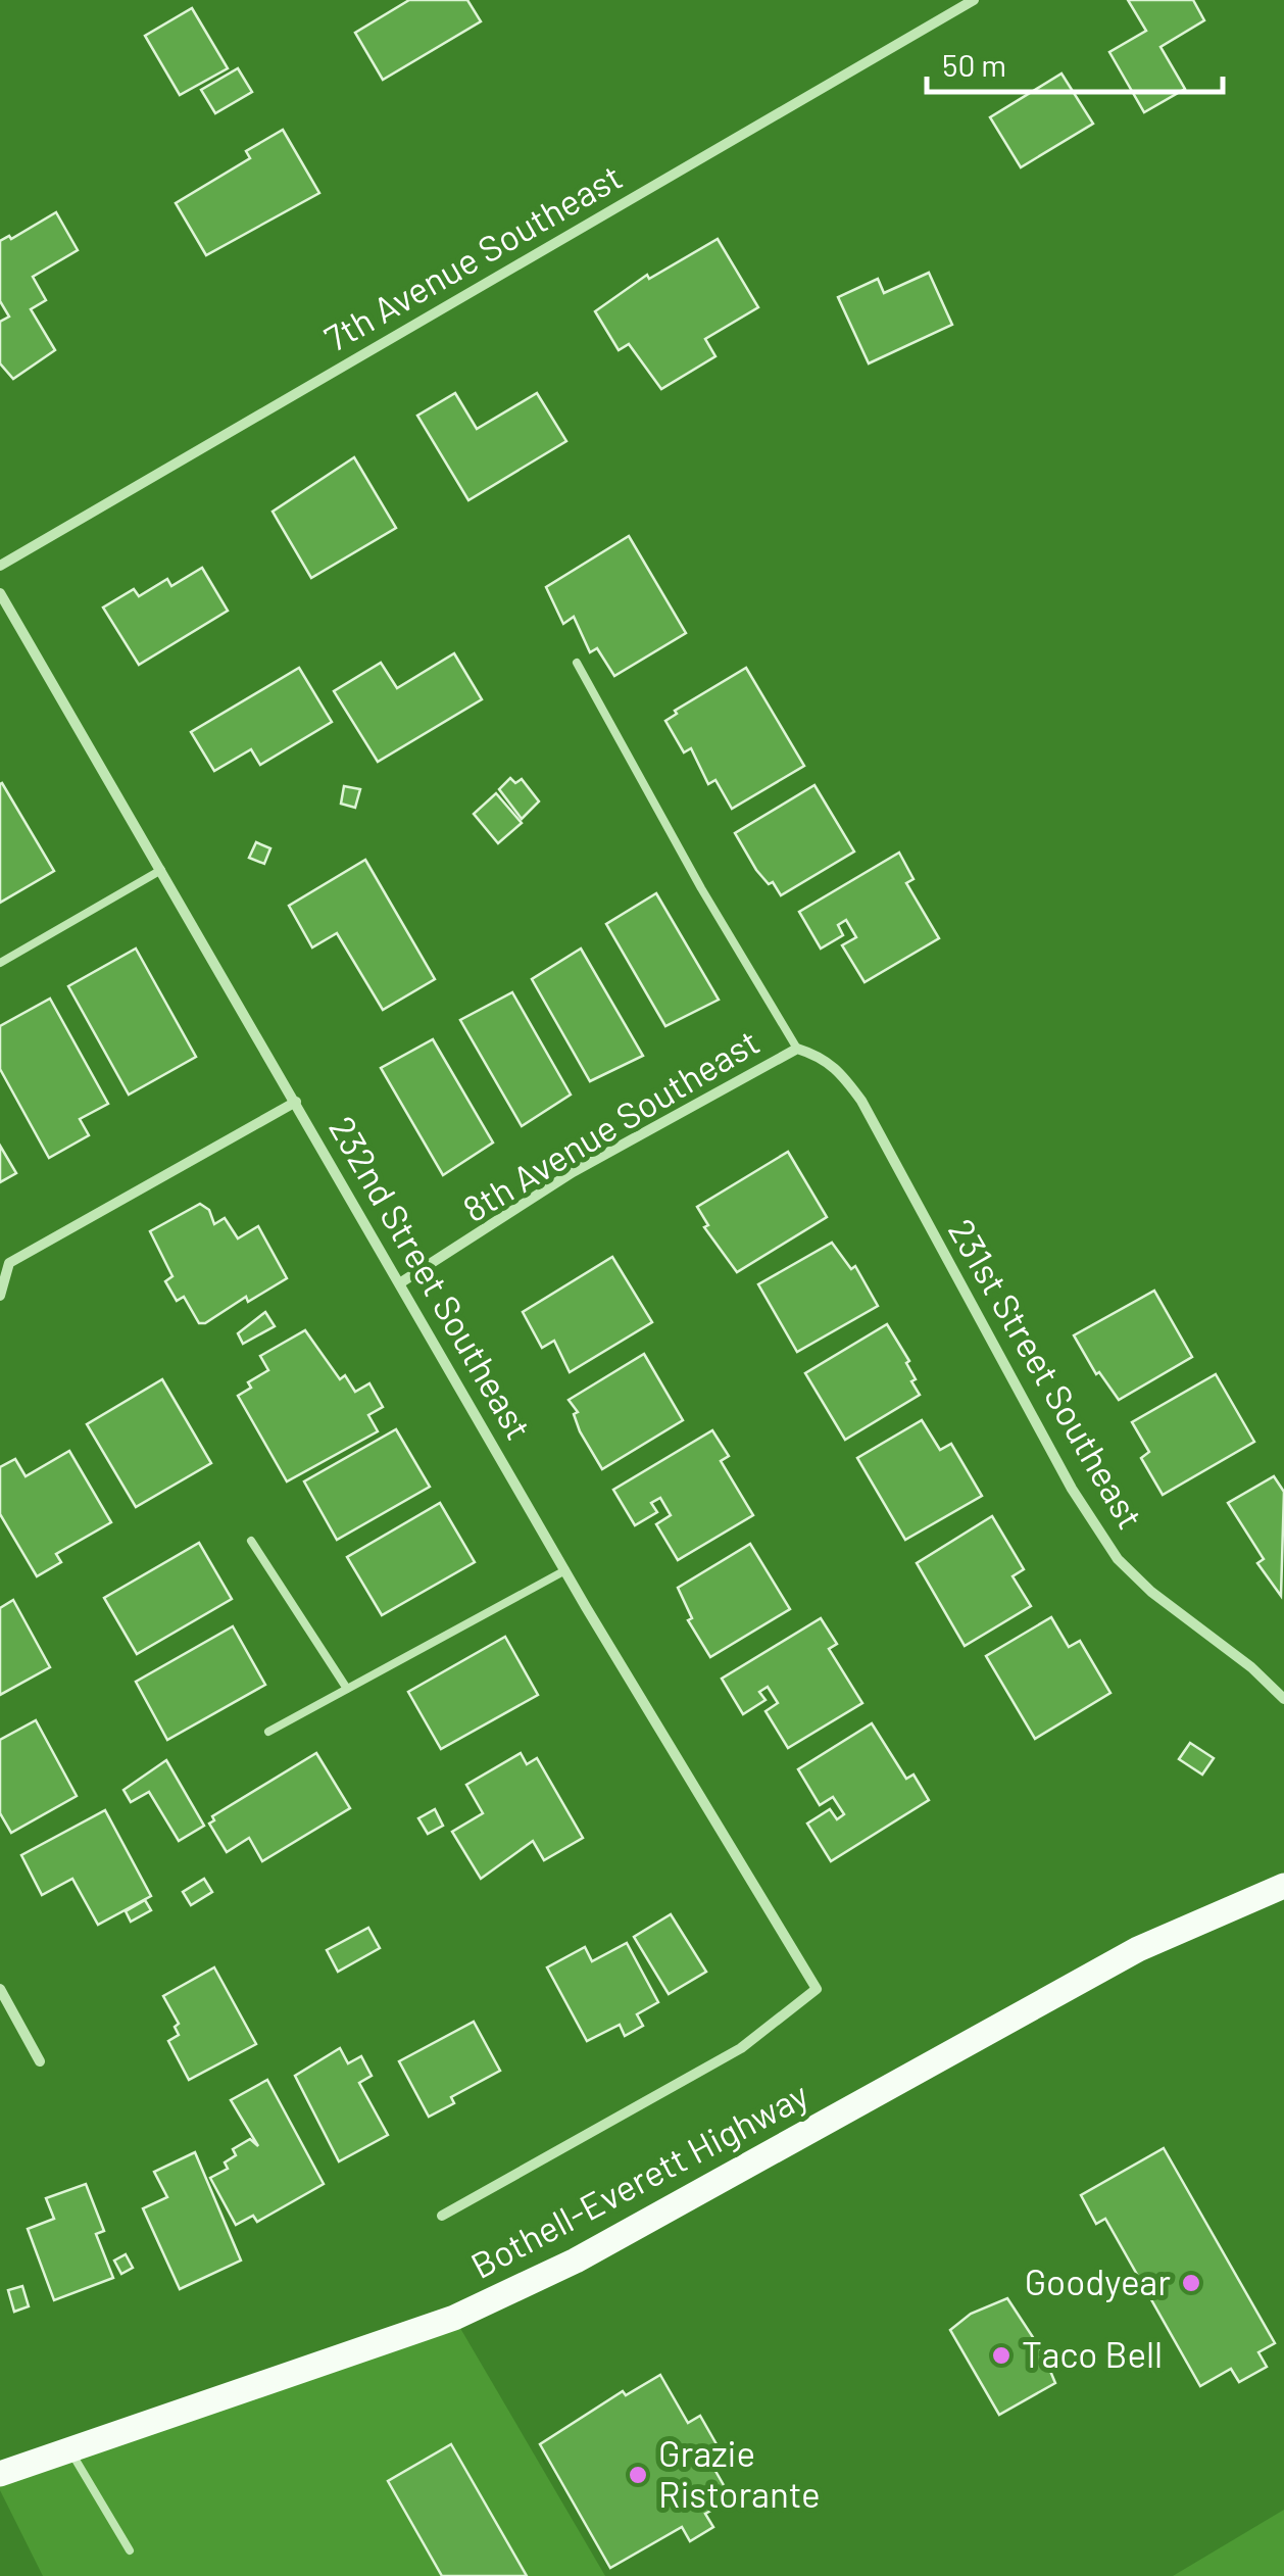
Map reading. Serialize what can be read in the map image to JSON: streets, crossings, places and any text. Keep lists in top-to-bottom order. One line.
{"streets":{"main road":["Bothell-Everett Highway"],"street":["7th Avenue Southeast","8th Avenue Southeast","232nd Street Southeast","231st Street Southeast"]},"crossings":[["8th Avenue Southeast","232nd Street Southeast"],["8th Avenue Southeast","231st Street Southeast"]],"places":["Goodyear","Taco Bell","Grazie Ristorante"],"scale_bar":"50 m"}
